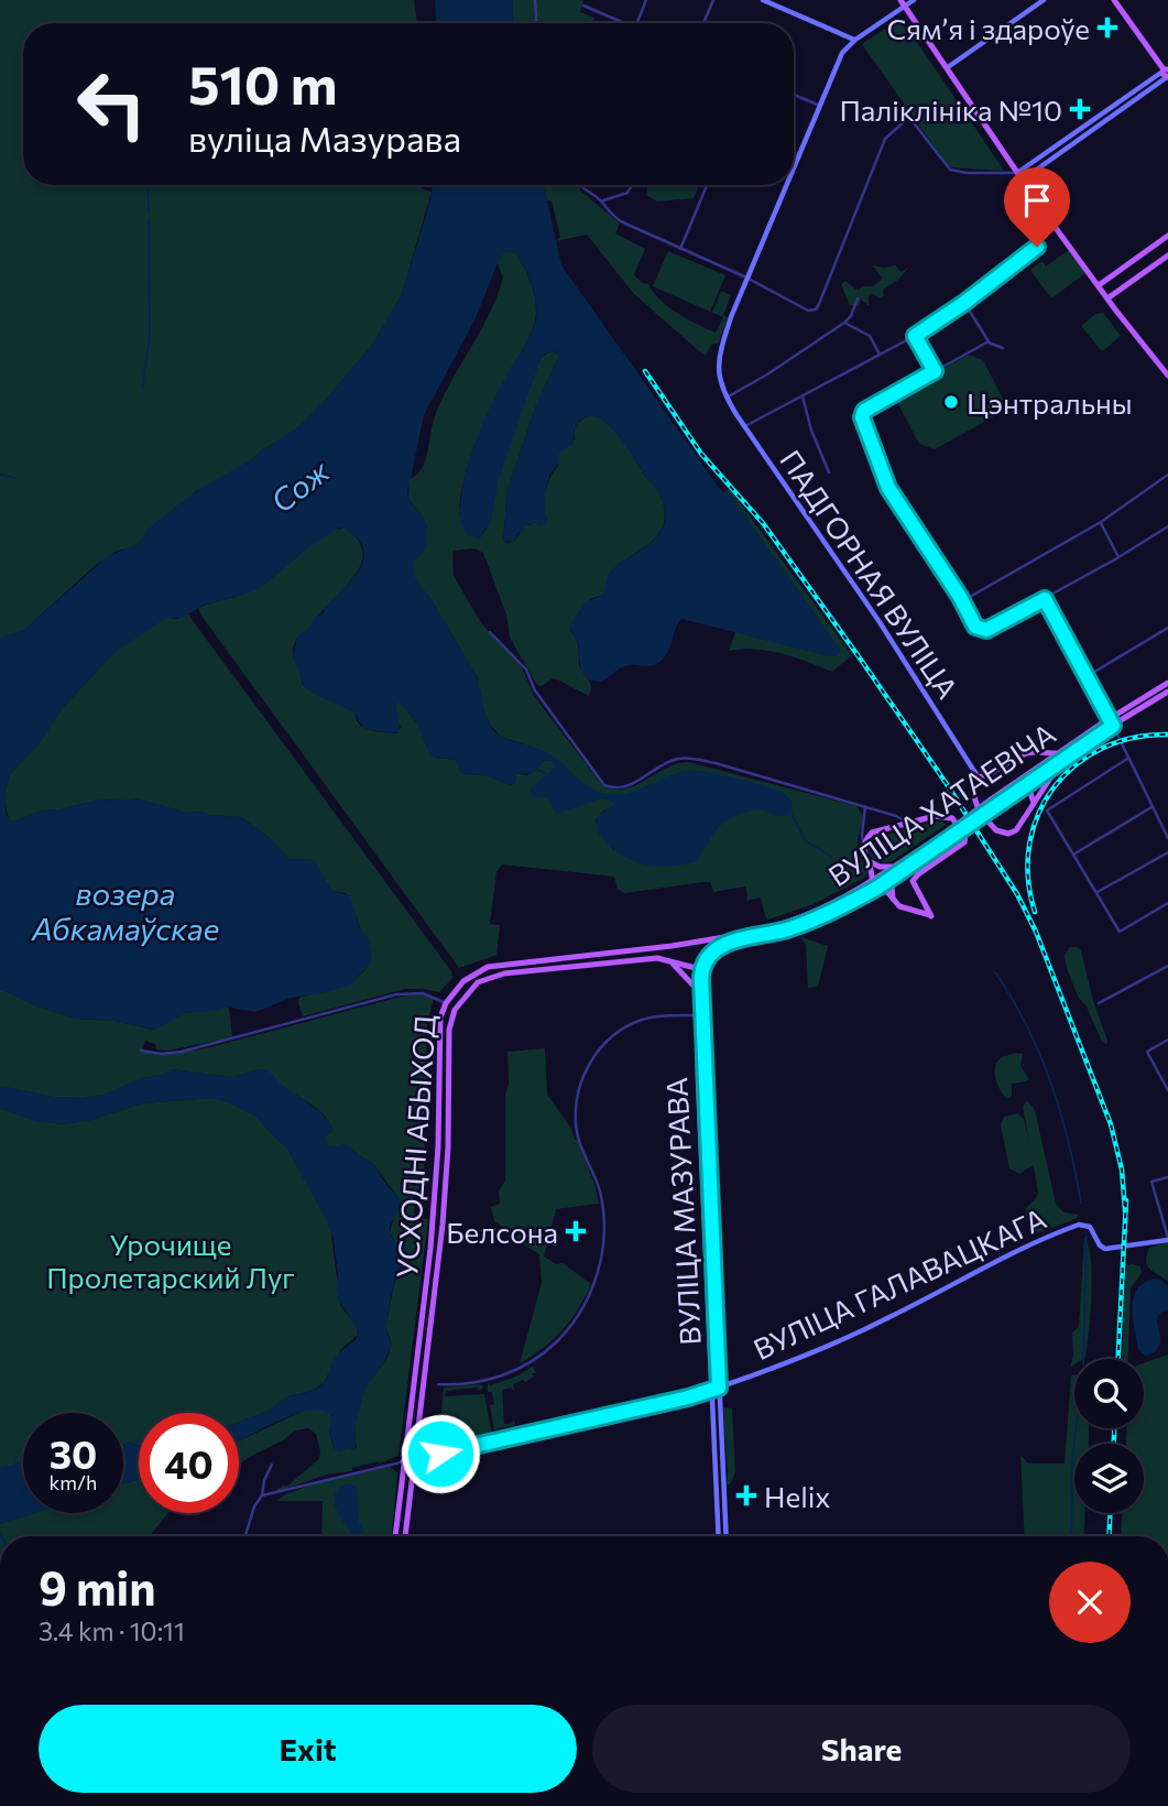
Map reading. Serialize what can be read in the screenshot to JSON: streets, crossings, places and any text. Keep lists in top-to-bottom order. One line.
{"streets":{"main road":["ВУЛІЦА ХАТАЕВІЧА","УСХОДНІ АБЫХОД"],"street":["ПАДГОРНАЯ ВУЛІЦА","ВУЛІЦА МАЗУРАВА","ВУЛІЦА ГАЛАВАЦКАГА"]},"crossings":[["ВУЛІЦА ХАТАЕВІЧА","УСХОДНІ АБЫХОД"],["ВУЛІЦА ХАТАЕВІЧА","ВУЛІЦА МАЗУРАВА"],["УСХОДНІ АБЫХОД","ВУЛІЦА МАЗУРАВА"],["УСХОДНІ АБЫХОД","ВУЛІЦА ГАЛАВАЦКАГА"],["ВУЛІЦА МАЗУРАВА","ВУЛІЦА ГАЛАВАЦКАГА"]],"water":["Сож","возера Абкамаўскае"],"parks":["Урочище Пролетарский Луг"],"places":{"health":["Сямʼя і здароўе","Паліклініка №10","Белсона","Helix"],"other":["Цэнтральны"]},"page":{"turn":["510 m","вуліца Мазурава"],"speed":"30 km/h","limit":"40","heading":["9 min","3.4 km · 10:11"],"buttons":["Exit","Share"]}}
